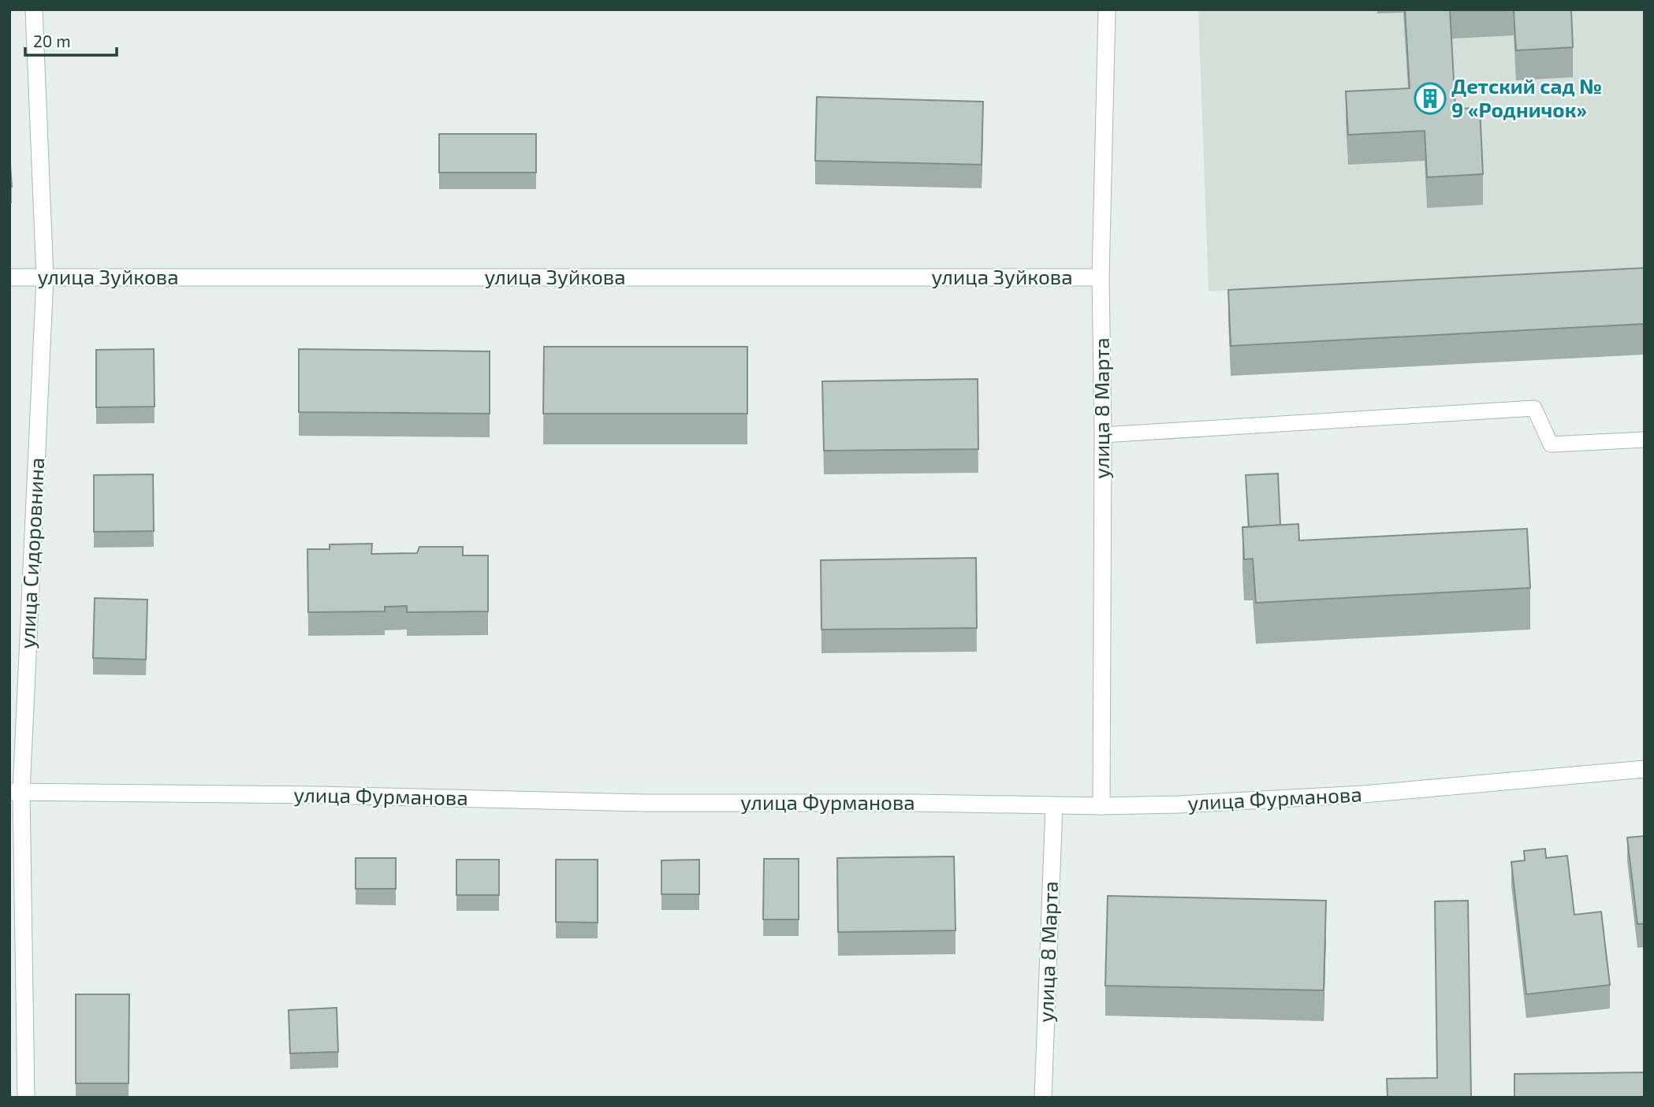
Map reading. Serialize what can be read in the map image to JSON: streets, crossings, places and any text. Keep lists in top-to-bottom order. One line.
{"streets":{"street":["улица Зуйкова","улица 8 Марта","улица Сидоровнина","улица Фурманова"]},"crossings":[["улица Зуйкова","улица 8 Марта"],["улица Зуйкова","улица Сидоровнина"],["улица 8 Марта","улица Фурманова"],["улица Сидоровнина","улица Фурманова"]],"places":{"building":["Детский сад № 9 «Родничок»"]},"scale_bar":"20 m"}
